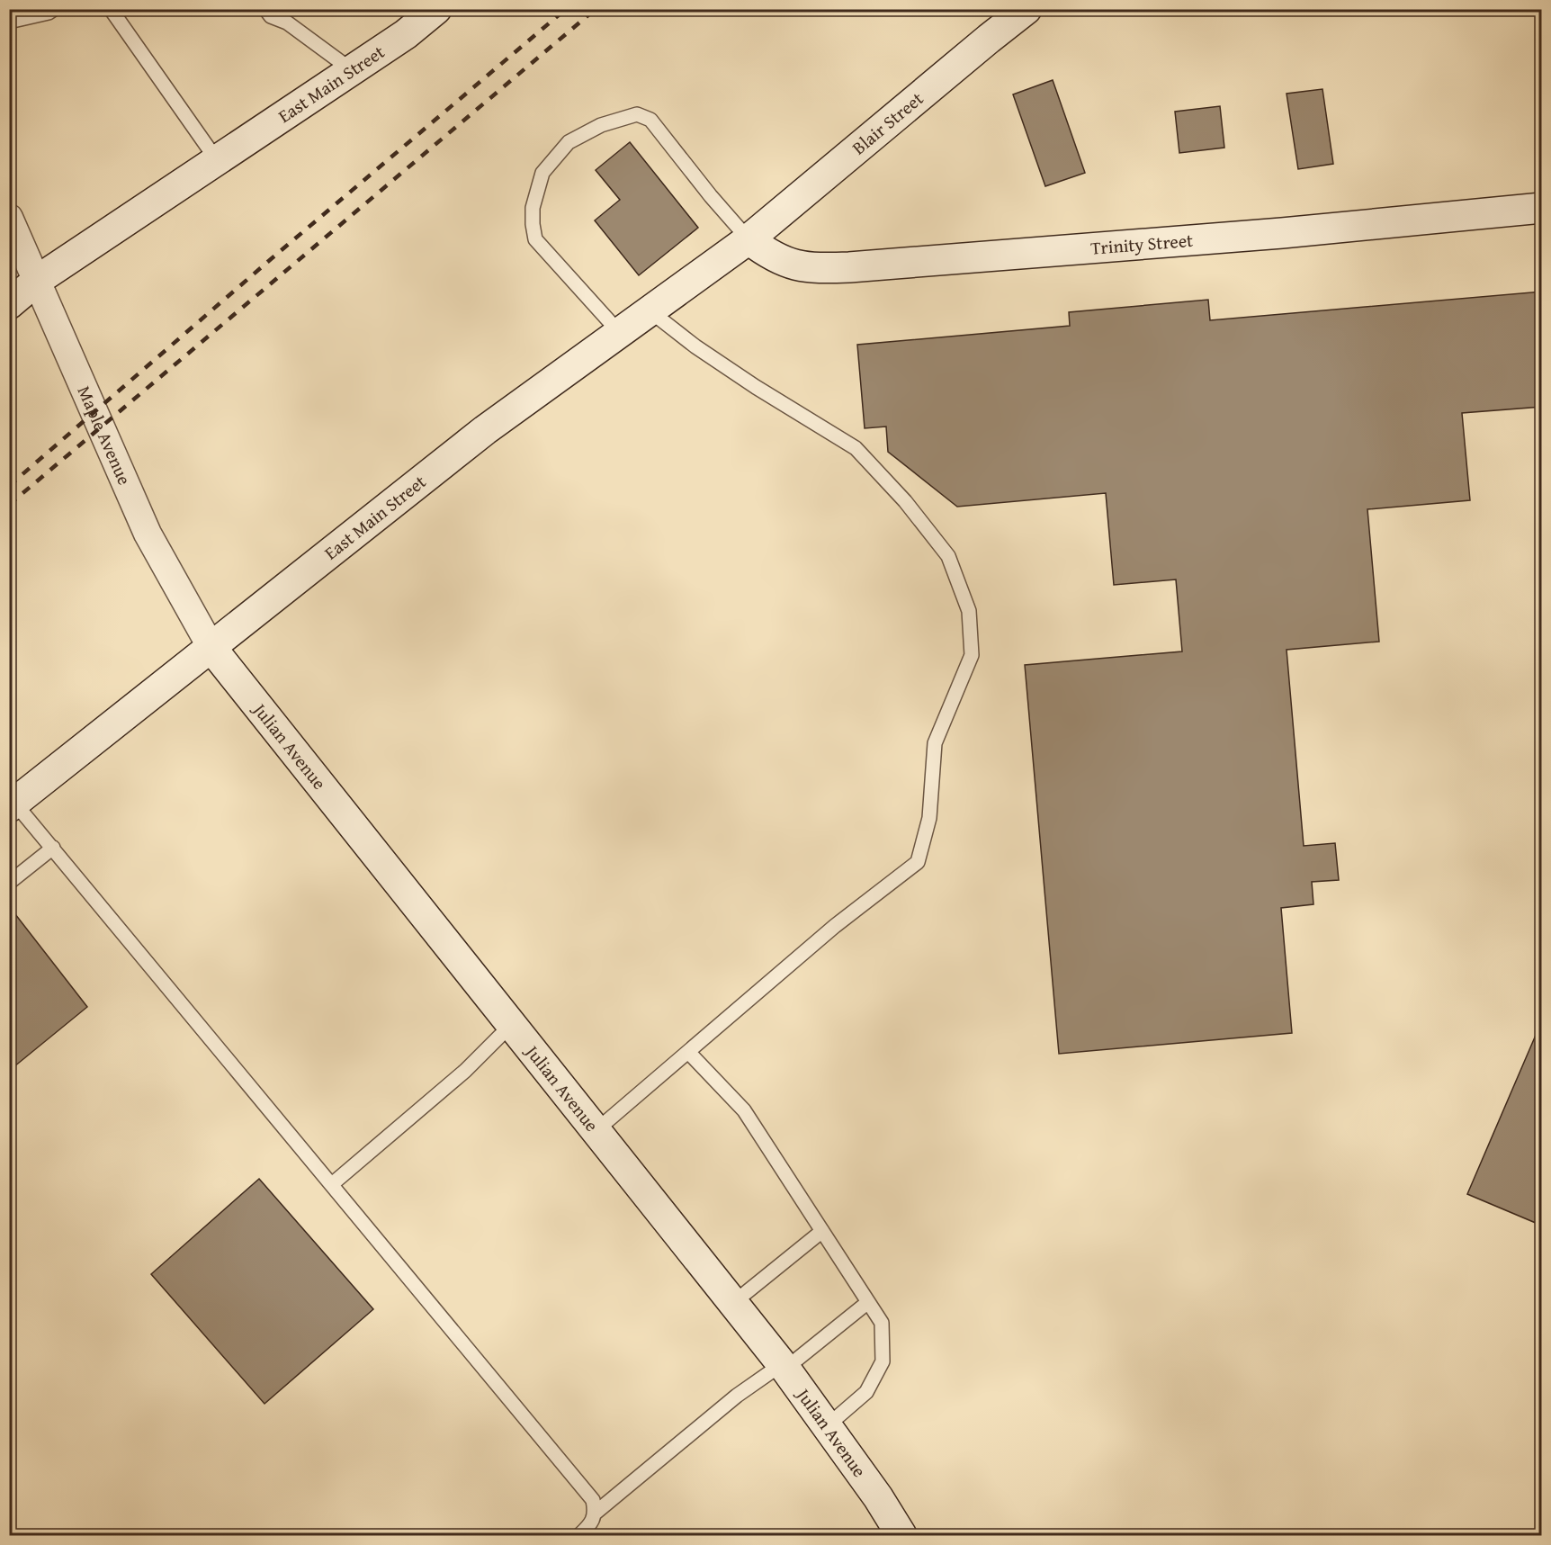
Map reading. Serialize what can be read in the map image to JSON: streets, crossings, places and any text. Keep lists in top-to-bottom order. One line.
{"streets":{"street":["East Main Street","Blair Street","Trinity Street","Maple Avenue","Julian Avenue"]},"crossings":[["East Main Street","Blair Street"],["East Main Street","Trinity Street"],["East Main Street","Maple Avenue"],["East Main Street","Julian Avenue"],["Blair Street","Trinity Street"],["Maple Avenue","Julian Avenue"]]}
